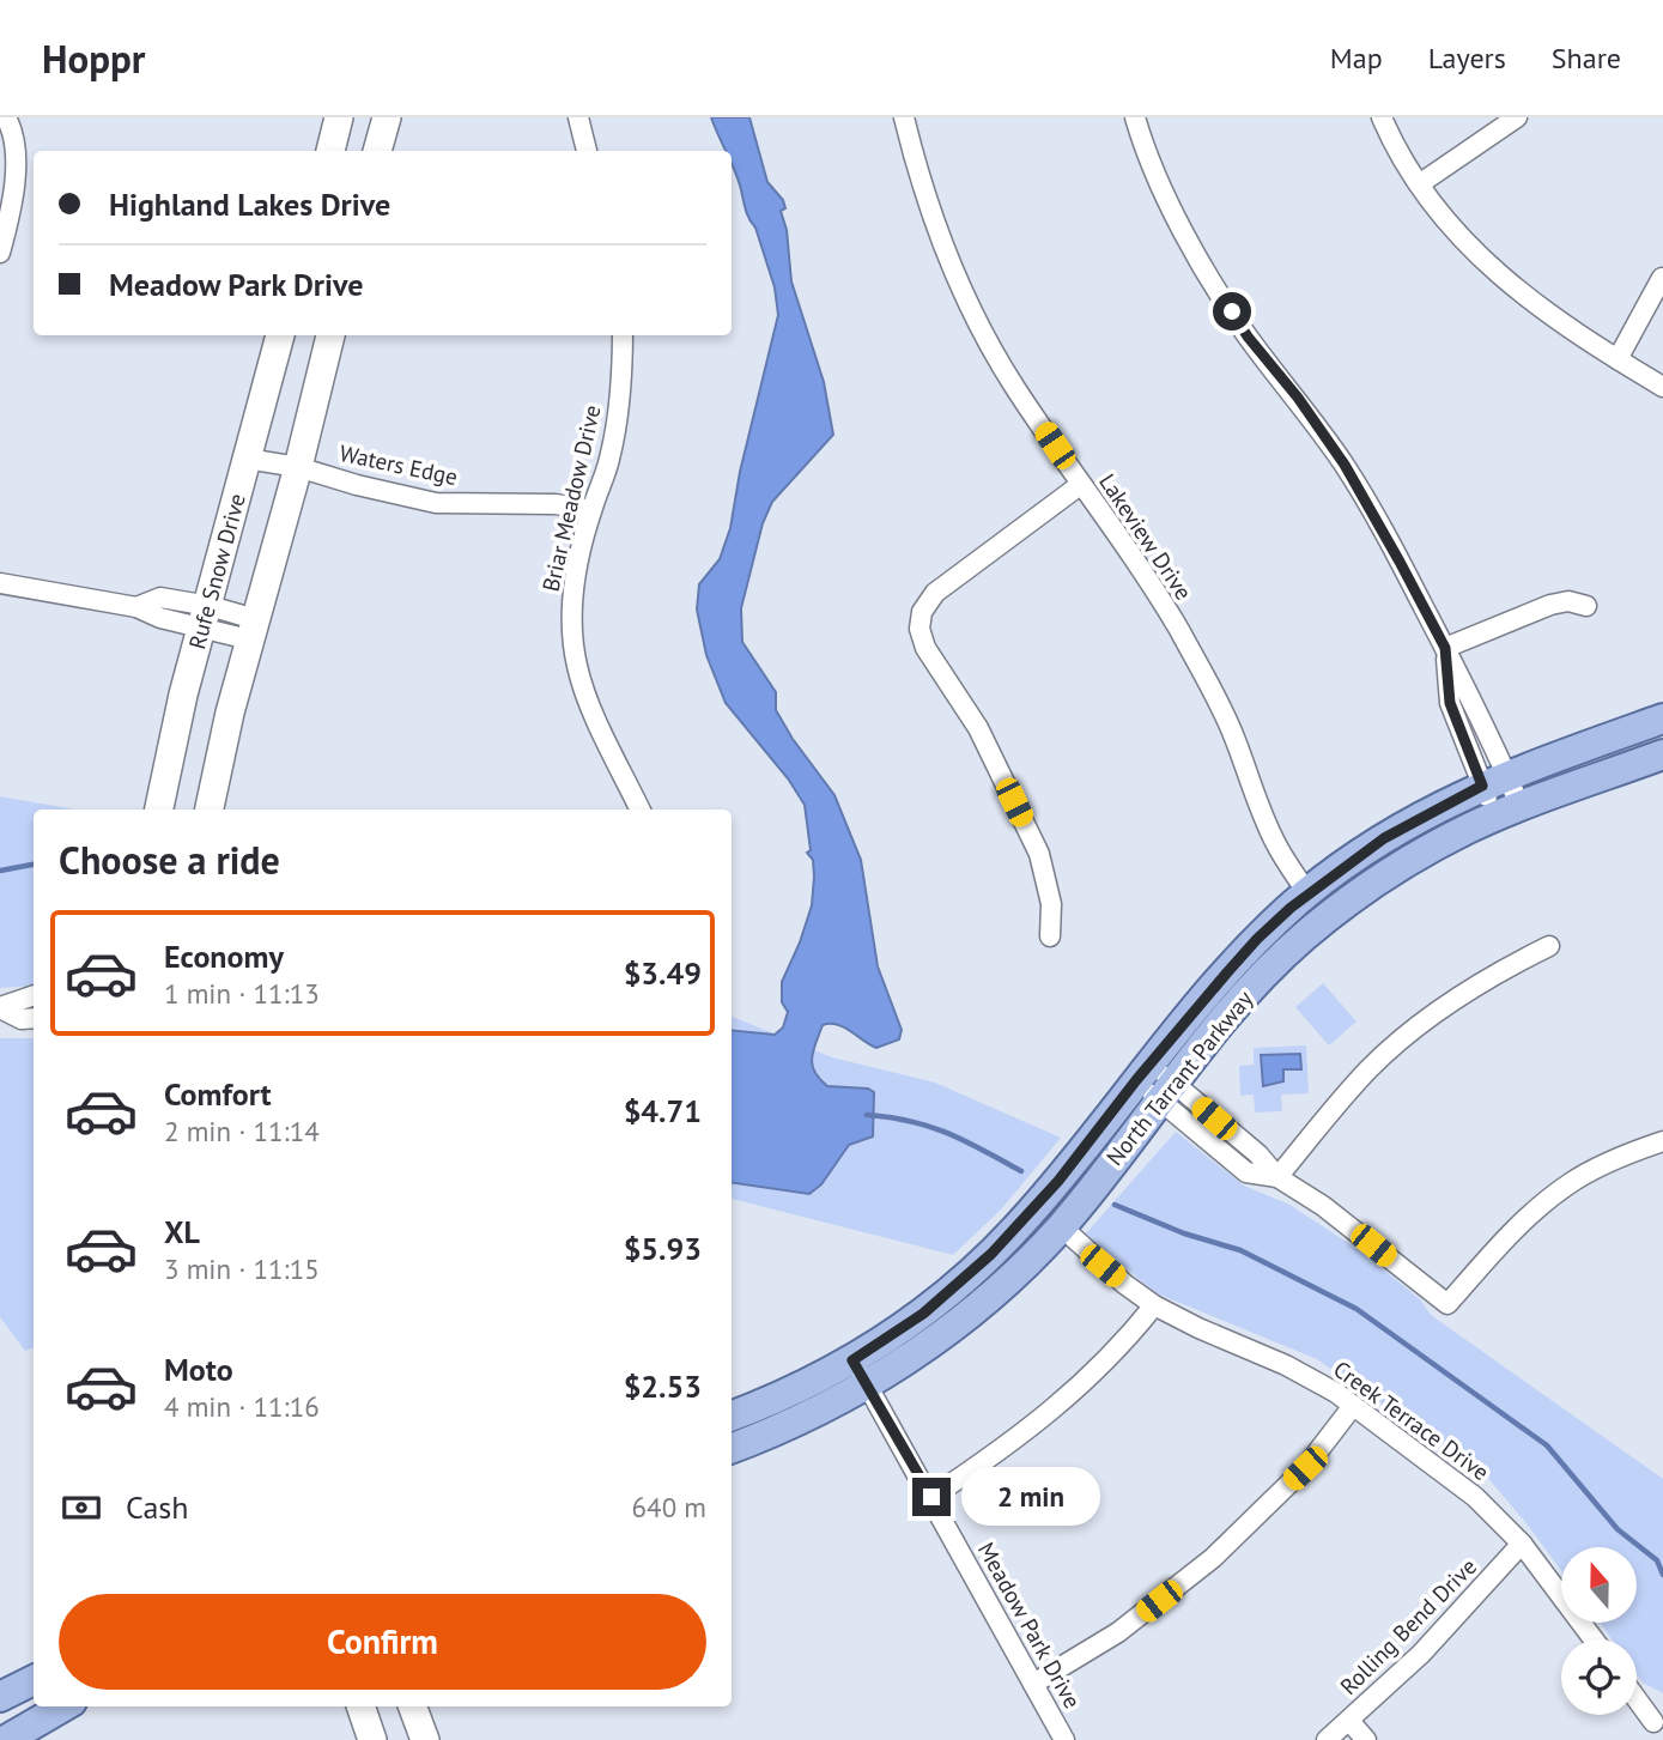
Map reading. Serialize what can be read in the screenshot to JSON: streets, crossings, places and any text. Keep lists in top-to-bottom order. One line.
{"streets":{"main road":["Rufe Snow Drive","North Tarrant Parkway"],"street":["Waters Edge","Briar Meadow Drive","Lakeview Drive","Creek Terrace Drive","Meadow Park Drive","Rolling Bend Drive"]},"crossings":[["Waters Edge","Briar Meadow Drive"],["Waters Edge","Rufe Snow Drive"],["Lakeview Drive","North Tarrant Parkway"],["North Tarrant Parkway","Creek Terrace Drive"],["North Tarrant Parkway","Meadow Park Drive"],["Creek Terrace Drive","Rolling Bend Drive"]],"north":"top","page":{"header":"Hoppr","nav":["Map","Layers","Share"],"banner":["Highland Lakes Drive","Meadow Park Drive"],"heading":"Choose a ride","list":[{"name":"Economy","note":"1 min · 11:13","value":"$3.49"},{"name":"Comfort","note":"2 min · 11:14","value":"$4.71"},{"name":"XL","note":"3 min · 11:15","value":"$5.93"},{"name":"Moto","note":"4 min · 11:16","value":"$2.53"}],"pay":["Cash","640 m"],"bubble":"2 min","buttons":"Confirm"}}
